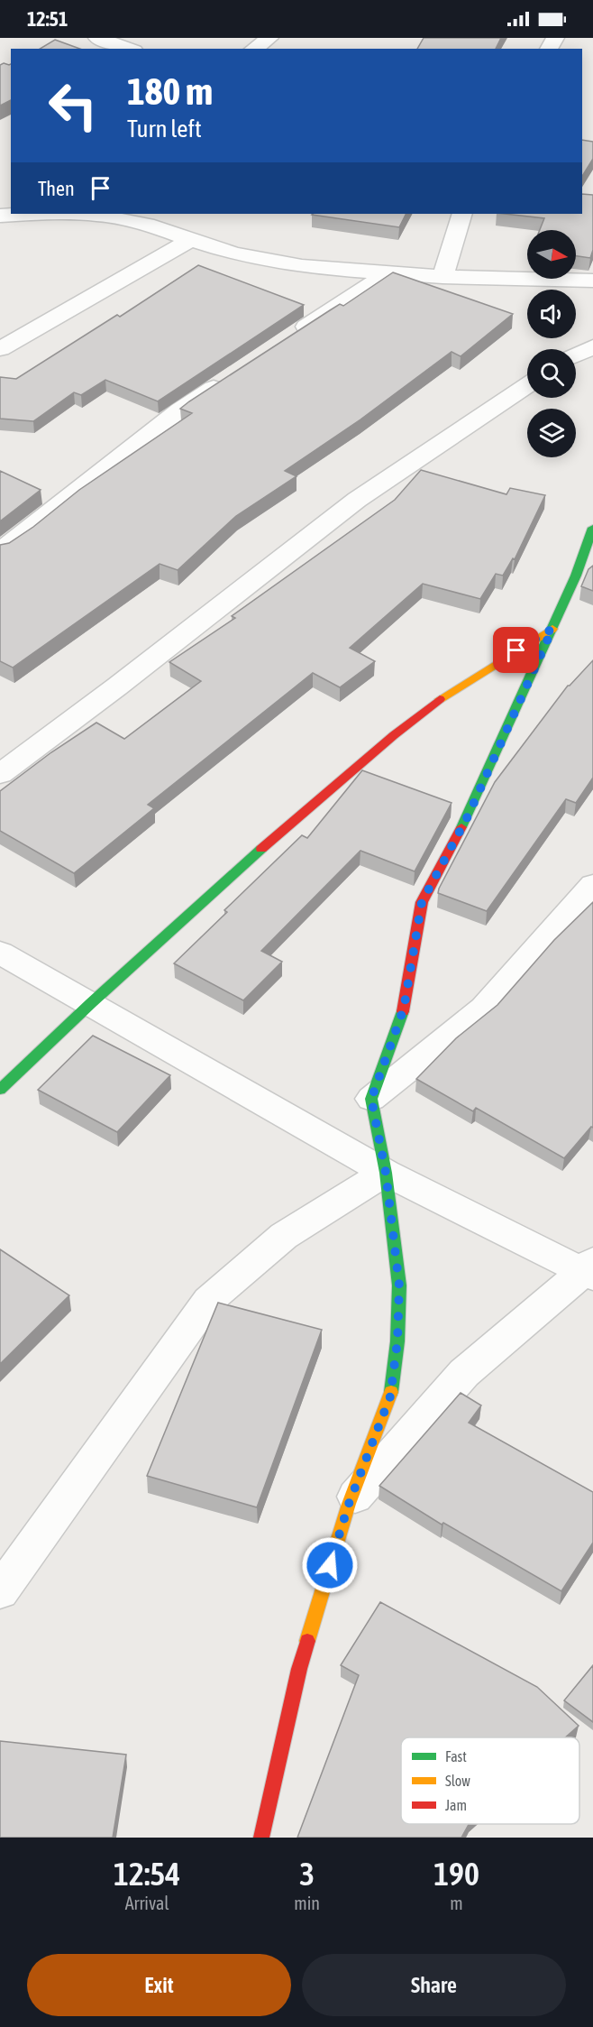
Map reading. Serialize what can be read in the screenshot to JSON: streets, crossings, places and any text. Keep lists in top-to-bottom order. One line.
{"legend":["Fast","Slow","Jam"],"north":"right","page":{"status":"12:51","turn":["180 m","Turn left"],"then":"Then","eta":["12:54","Arrival","3","min","190","m"],"buttons":["Exit","Share"]}}
